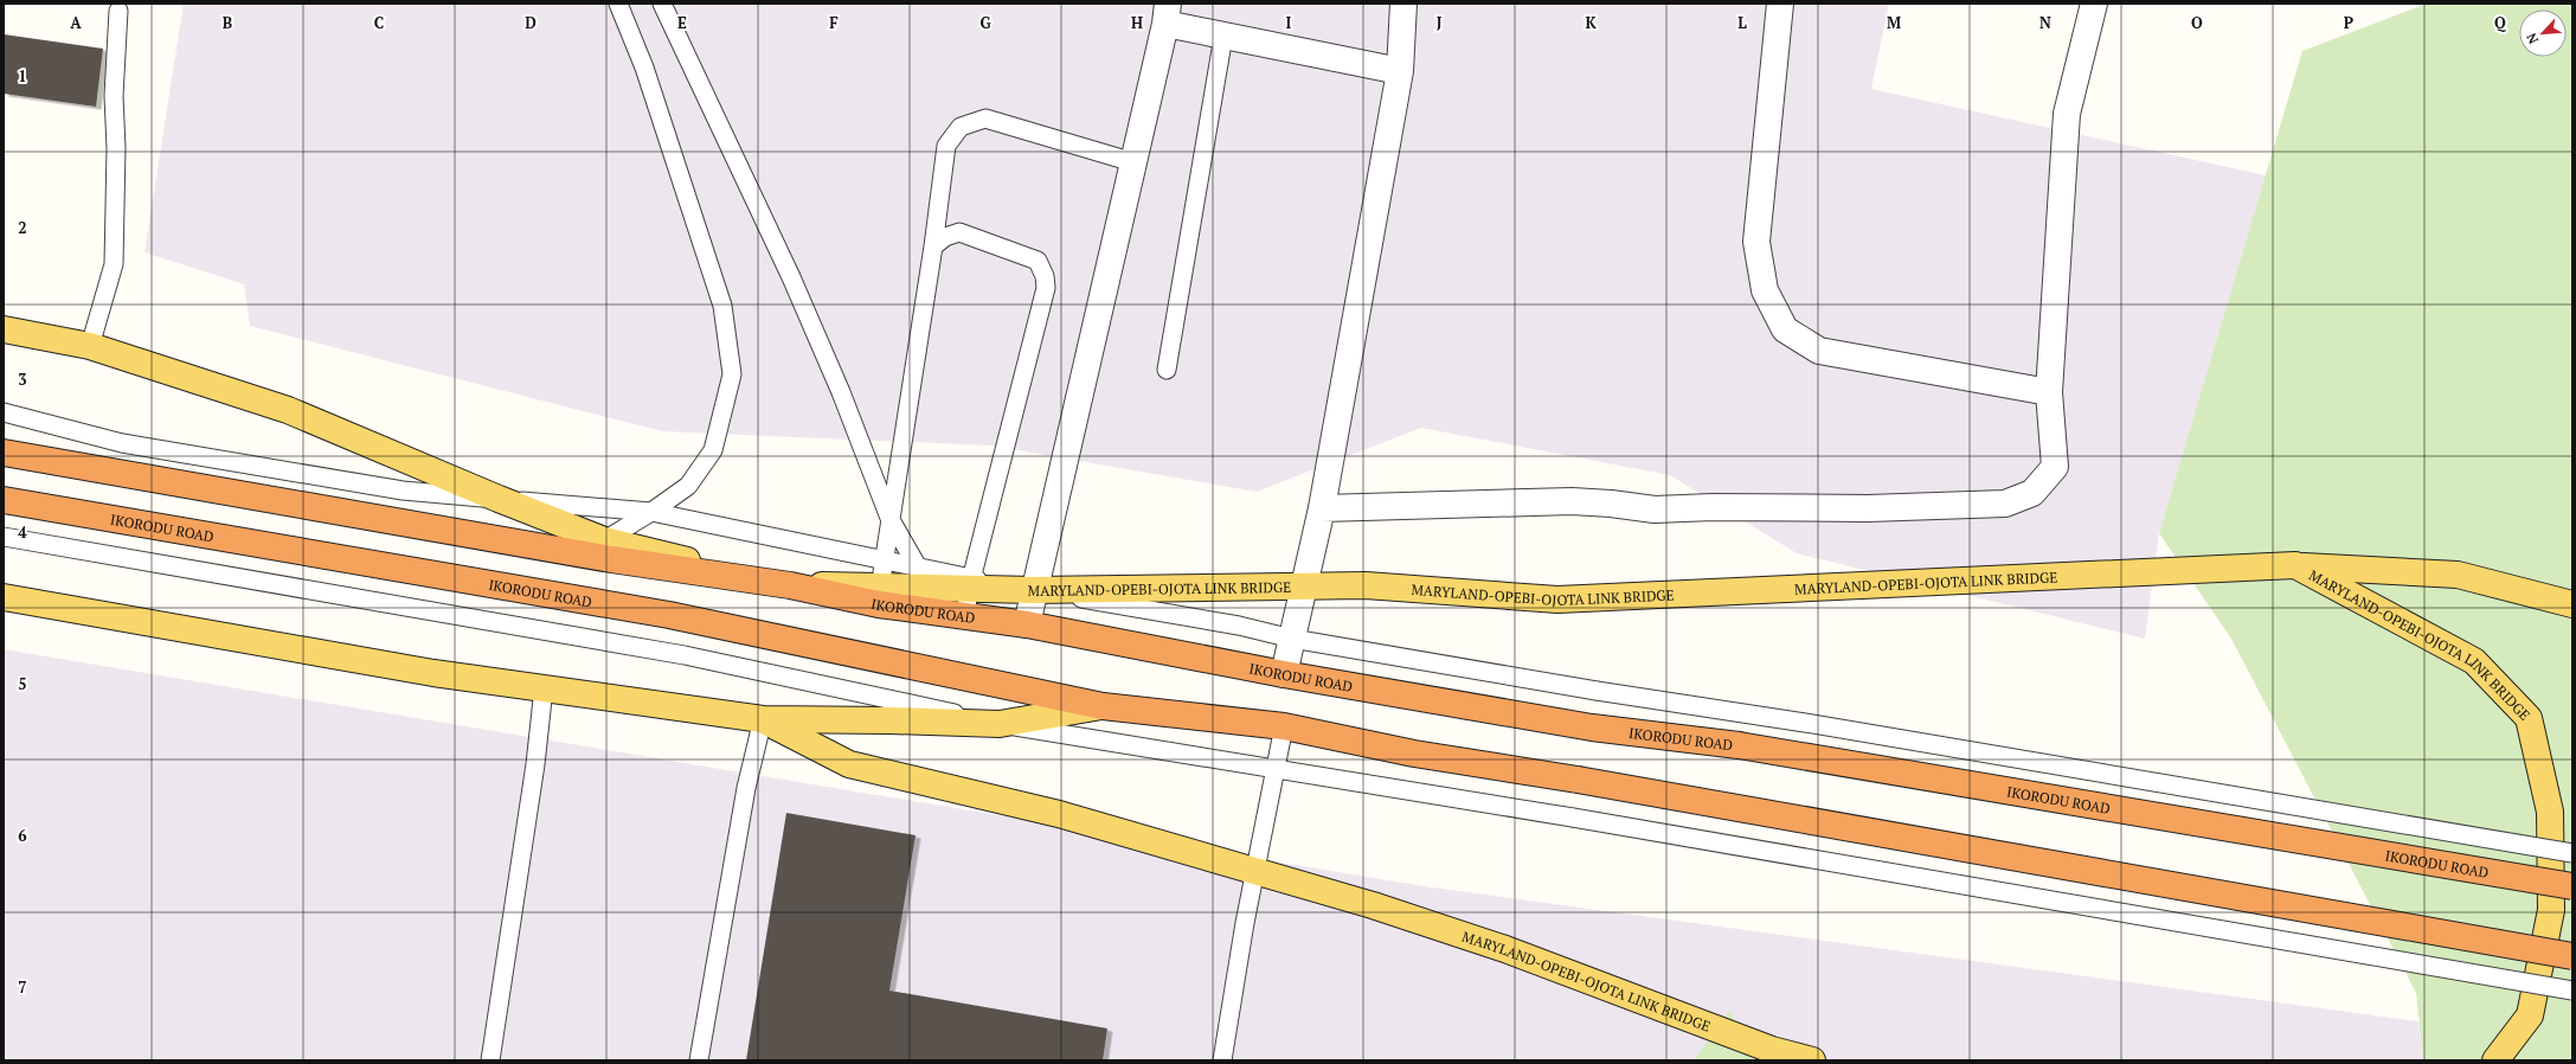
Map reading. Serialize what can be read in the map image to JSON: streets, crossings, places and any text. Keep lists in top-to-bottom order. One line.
{"streets":{"highway":["IKORODU ROAD"],"main road":["MARYLAND-OPEBI-OJOTA LINK BRIDGE"]},"crossings":[["IKORODU ROAD","MARYLAND-OPEBI-OJOTA LINK BRIDGE"]],"north":"bottom left","grid":{"columns":["A","B","C","D","E","F","G","H","I","J","K","L","M","N","O","P","Q"],"rows":["1","2","3","4","5","6","7"]}}
